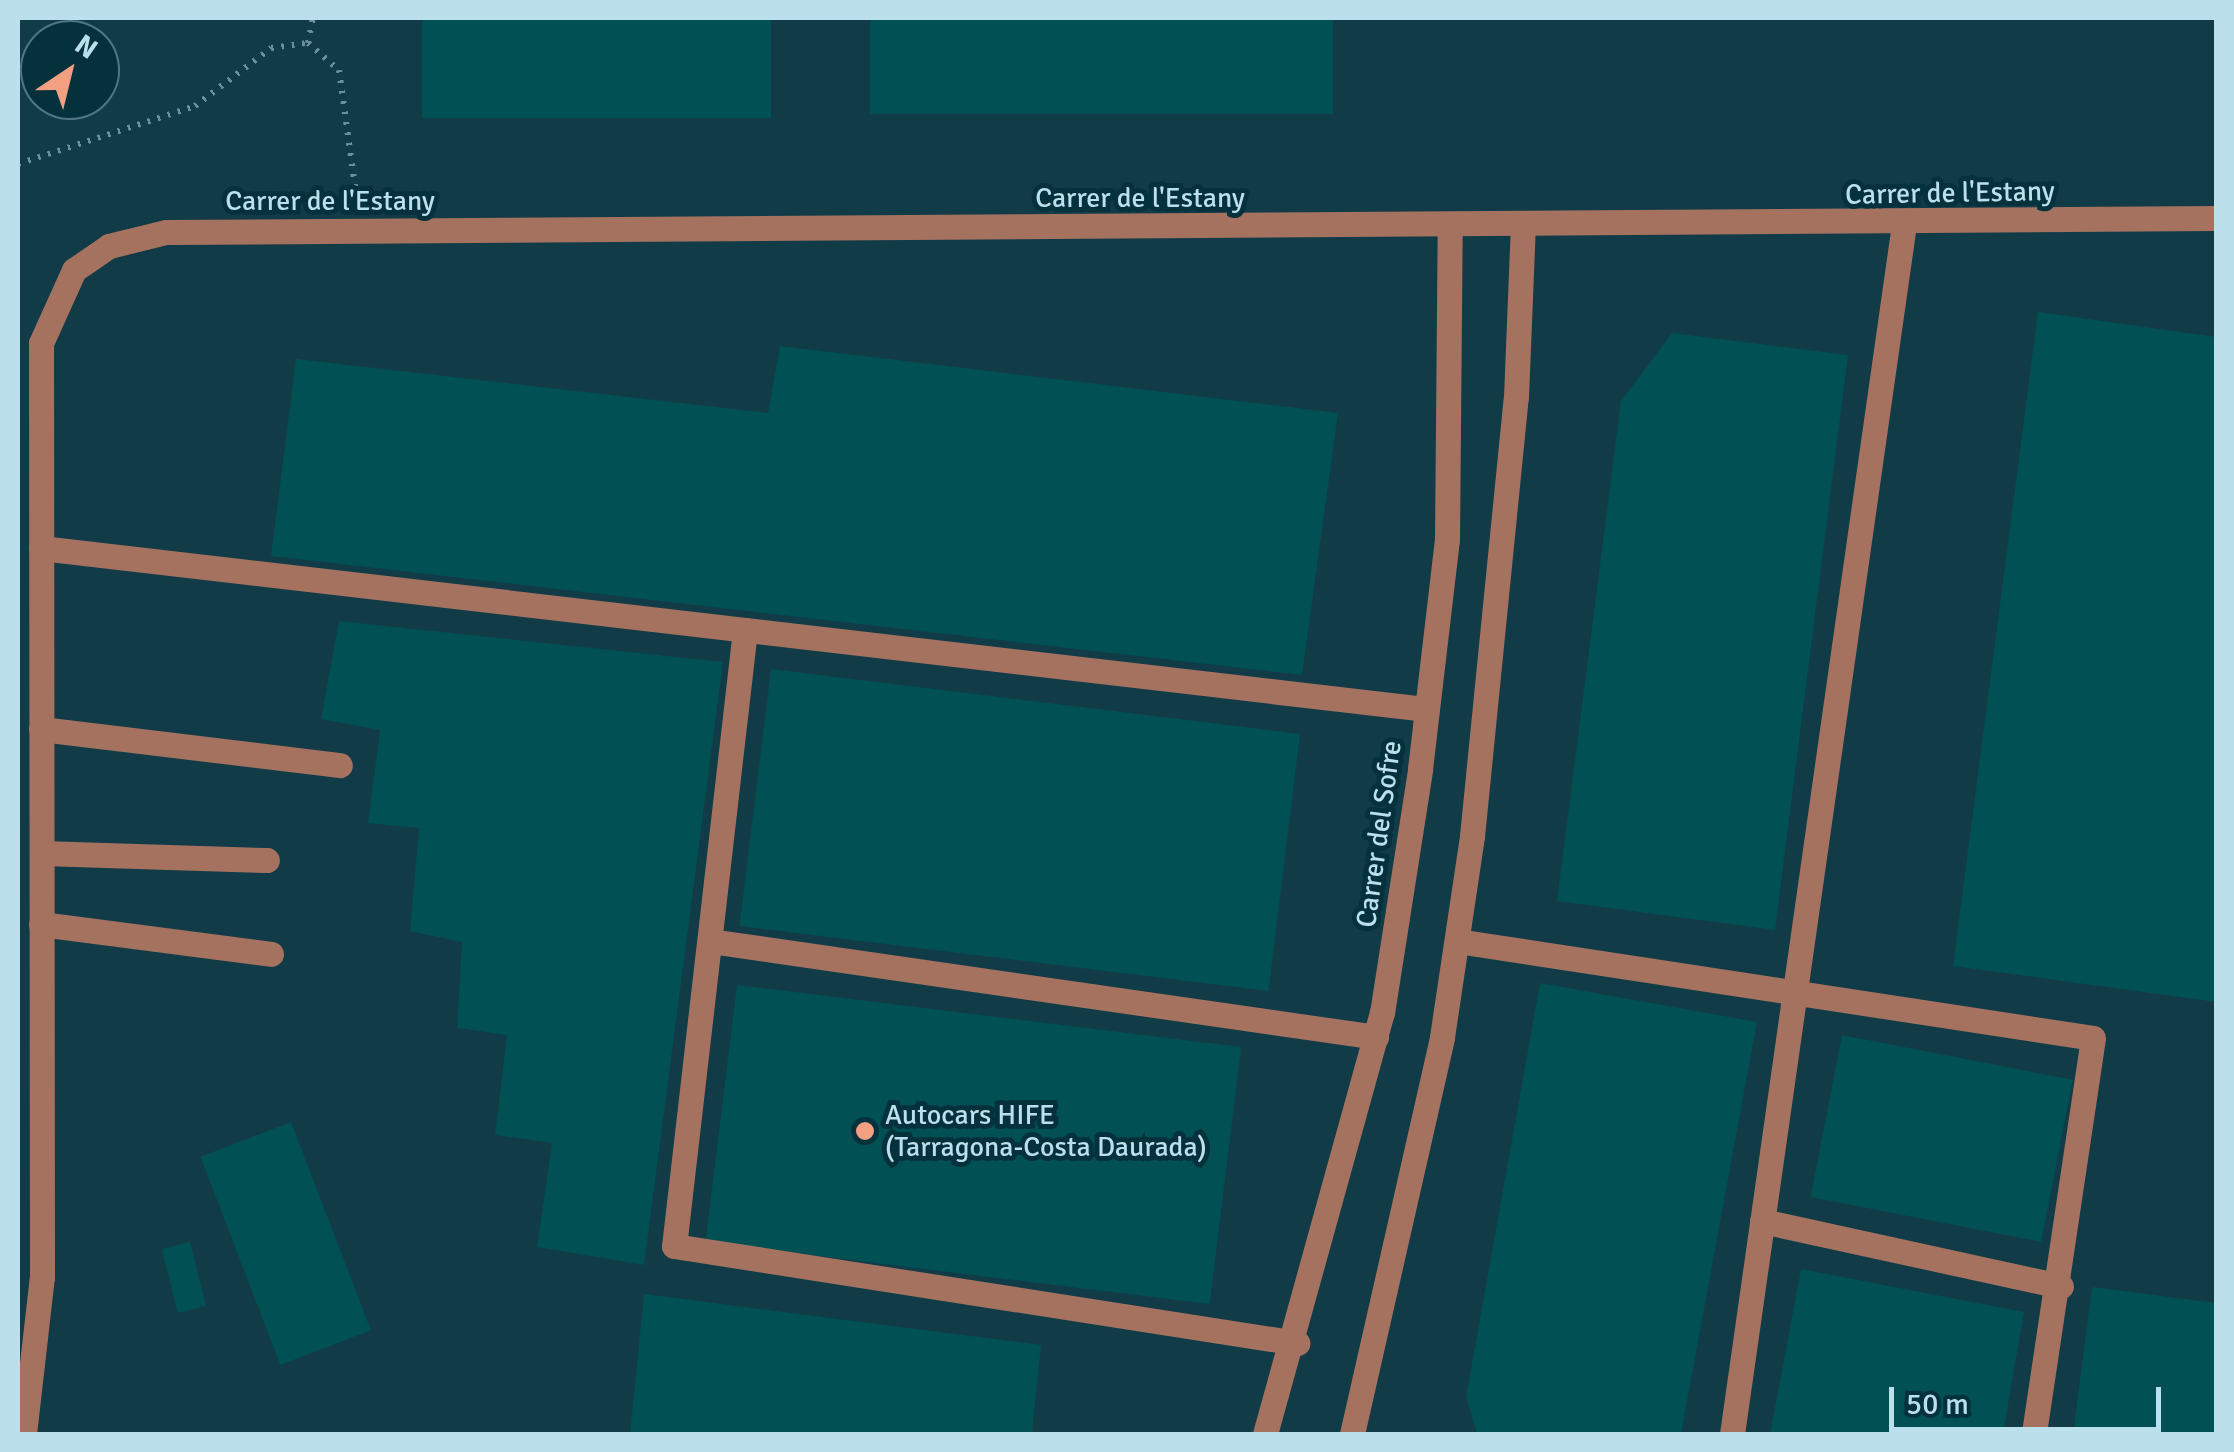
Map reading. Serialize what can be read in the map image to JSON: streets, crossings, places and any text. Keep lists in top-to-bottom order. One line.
{"streets":{"street":["Carrer de l'Estany","Carrer del Sofre"]},"crossings":[["Carrer de l'Estany","Carrer del Sofre"]],"places":["Autocars HIFE (Tarragona-Costa Daurada)"],"scale_bar":"50 m","north":"top right"}
